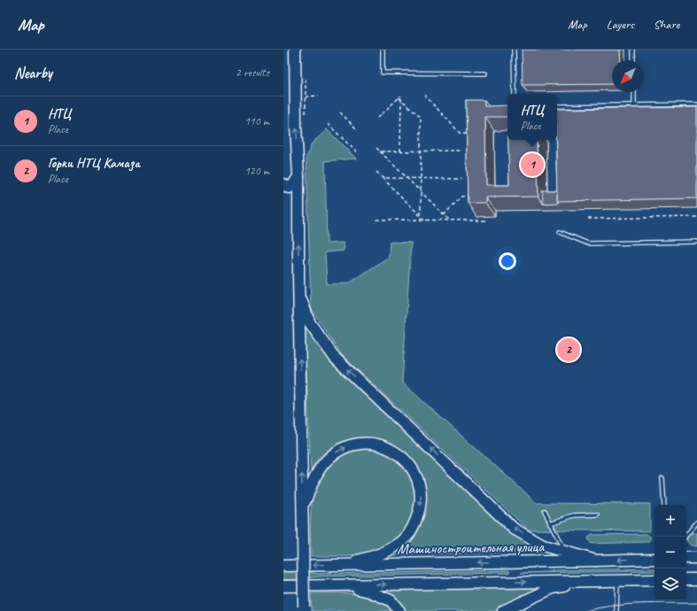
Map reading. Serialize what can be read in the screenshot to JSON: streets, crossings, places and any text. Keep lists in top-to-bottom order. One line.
{"streets":{"main road":["Машиностроительная улица"]},"north":"bottom left","page":{"header":"Map","nav":["Map","Layers","Share"],"heading":["Nearby","2 results"],"popup":["НТЦ","Place"],"list":[{"mark":"1","name":"НТЦ","note":"Place","value":"110 m"},{"mark":"2","name":"Горки НТЦ Камаза","note":"Place","value":"120 m"}],"pins":["1","2"],"map_buttons":["+","−"]}}
